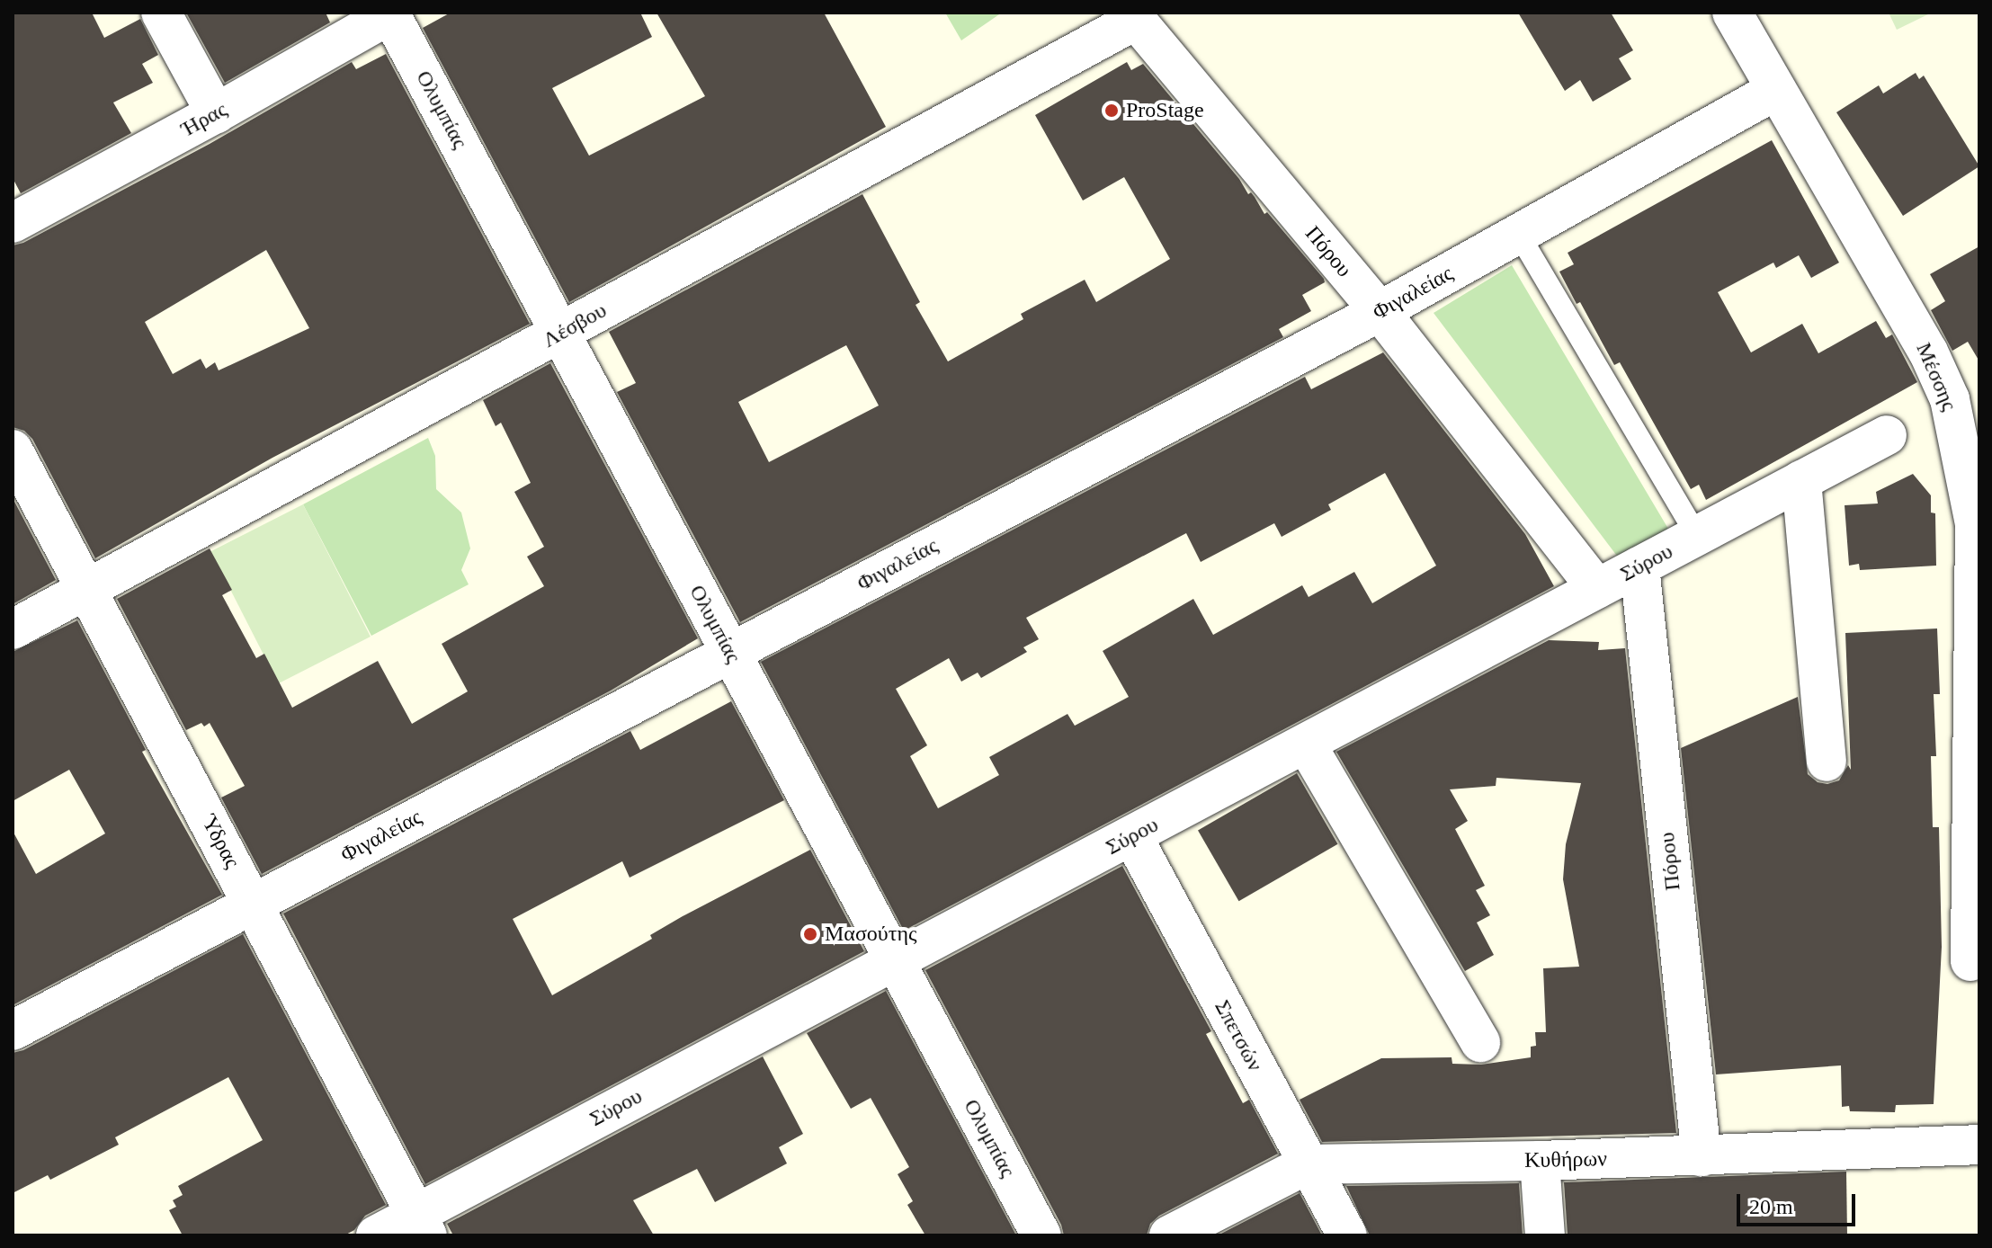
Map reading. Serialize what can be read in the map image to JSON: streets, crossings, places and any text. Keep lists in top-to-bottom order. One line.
{"streets":{"street":["Ολυμπίας","Ήρας","Πόρου","Φιγαλείας","Λέσβου","Μέσσης","Σύρου","Ύδρας","Σπετσών","Κυθήρων"]},"crossings":[["Ολυμπίας","Ήρας"],["Ολυμπίας","Φιγαλείας"],["Ολυμπίας","Λέσβου"],["Ολυμπίας","Σύρου"],["Πόρου","Φιγαλείας"],["Πόρου","Λέσβου"],["Πόρου","Σύρου"],["Πόρου","Κυθήρων"],["Φιγαλείας","Μέσσης"],["Φιγαλείας","Ύδρας"],["Λέσβου","Ύδρας"],["Σύρου","Ύδρας"],["Σύρου","Σπετσών"],["Σπετσών","Κυθήρων"]],"places":["ProStage","Μασούτης"],"scale_bar":"20 m"}
